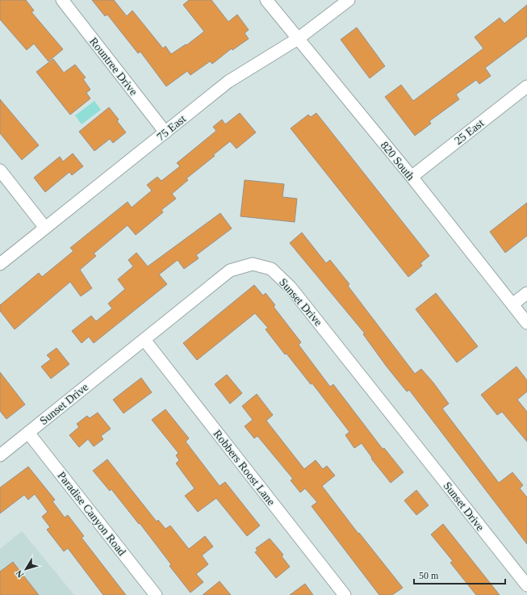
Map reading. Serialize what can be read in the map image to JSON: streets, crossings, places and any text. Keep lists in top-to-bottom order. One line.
{"streets":{"street":["Rountree Drive","75 East","25 East","820 South","Sunset Drive","Robbers Roost Lane","Paradise Canyon Road"]},"crossings":[["Rountree Drive","75 East"],["75 East","820 South"],["25 East","820 South"],["Sunset Drive","Robbers Roost Lane"],["Sunset Drive","Paradise Canyon Road"]],"scale_bar":"50 m","north":"bottom left"}
